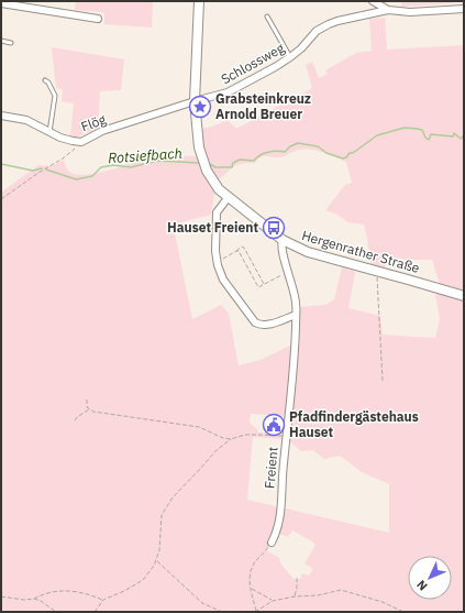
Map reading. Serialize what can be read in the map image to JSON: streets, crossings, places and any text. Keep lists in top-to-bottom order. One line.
{"streets":{"street":["Schlossweg","Flög","Hergenrather Straße","Freient"]},"crossings":[["Schlossweg","Flög"],["Schlossweg","Hergenrather Straße"],["Flög","Hergenrather Straße"],["Hergenrather Straße","Freient"]],"water":["Rotsiefbach"],"places":{"place":["Grabsteinkreuz Arnold Breuer"],"bus stop":["Hauset Freient"],"public building":["Pfadfindergästehaus Hauset"]},"north":"bottom left"}
